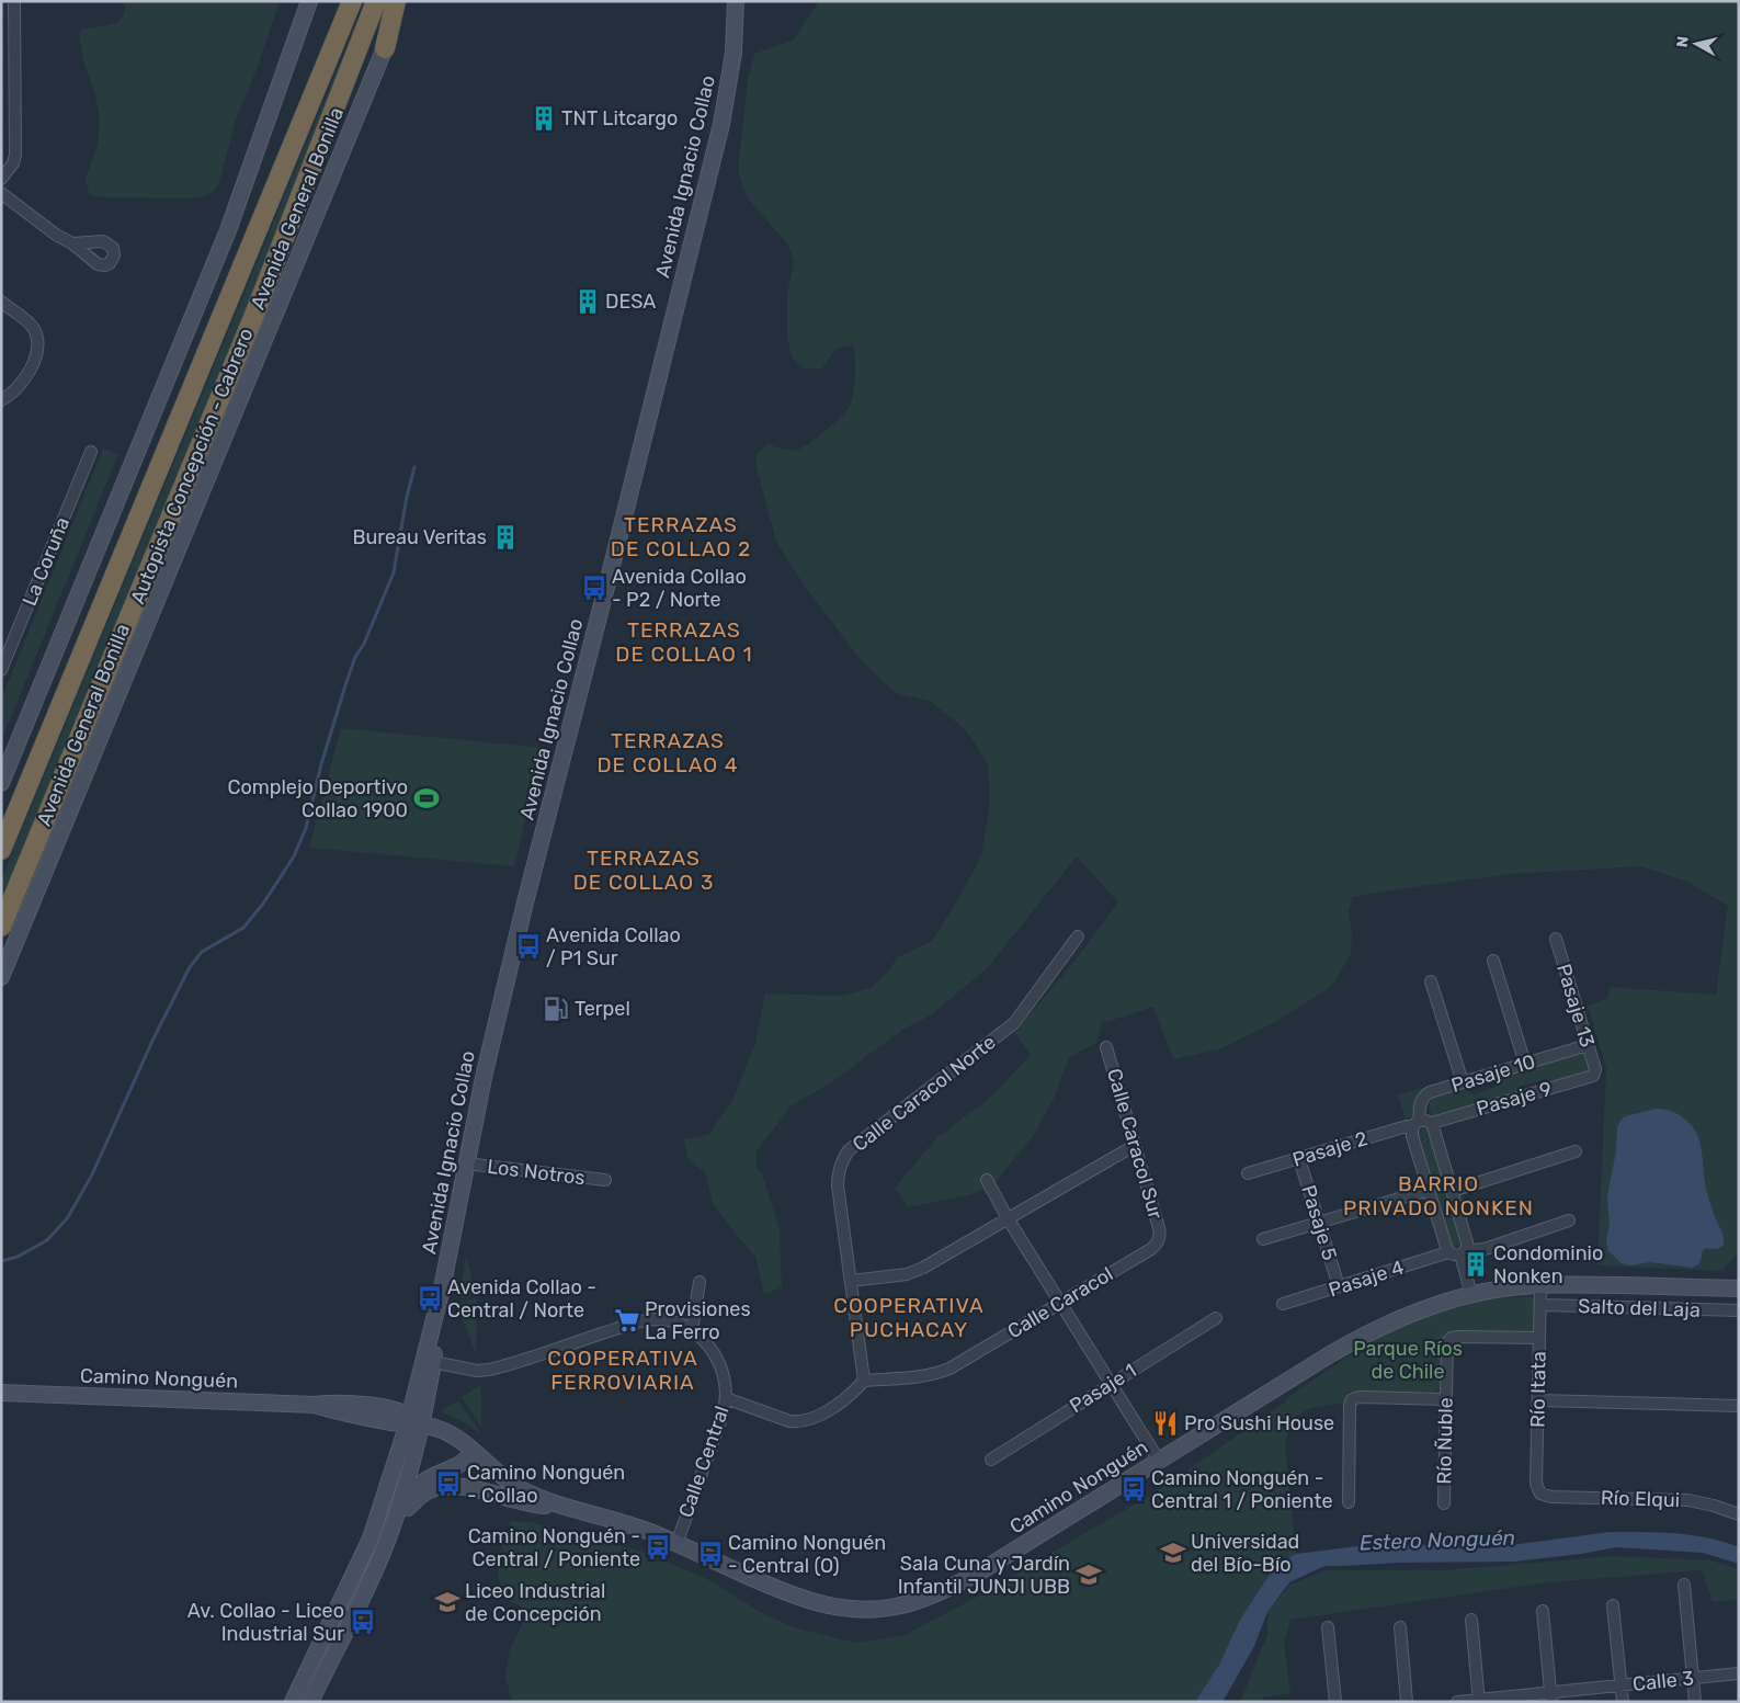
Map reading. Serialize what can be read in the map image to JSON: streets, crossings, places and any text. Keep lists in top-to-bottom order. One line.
{"streets":{"highway":["Autopista Concepción - Cabrero"],"main road":["Avenida Ignacio Collao","Avenida General Bonilla","Camino Nonguén"],"street":["La Coruña","Pasaje 13","Pasaje 10","Calle Caracol Norte","Pasaje 9","Calle Caracol Sur","Pasaje 2","Los Notros","Pasaje 5","Pasaje 4","Calle Caracol","Salto del Laja","Pasaje 1","Río Itata","Río Ñuble","Calle Central","Río Elqui","Calle 3"]},"crossings":[["Avenida Ignacio Collao","Los Notros"],["Avenida Ignacio Collao","Camino Nonguén"],["Avenida Ignacio Collao","Calle Central"],["Pasaje 13","Pasaje 10"],["Pasaje 13","Pasaje 9"],["Pasaje 10","Pasaje 2"],["Calle Caracol Norte","Calle Caracol"],["Calle Caracol Sur","Calle Caracol"],["Pasaje 2","Pasaje 5"],["Pasaje 5","Pasaje 4"],["Salto del Laja","Río Itata"],["Camino Nonguén","Río Itata"],["Camino Nonguén","Calle Central"],["Río Itata","Río Ñuble"],["Río Itata","Río Elqui"]],"districts":["TERRAZAS DE COLLAO 2","TERRAZAS DE COLLAO 1","TERRAZAS DE COLLAO 4","TERRAZAS DE COLLAO 3","BARRIO PRIVADO NONKEN","COOPERATIVA PUCHACAY","COOPERATIVA FERROVIARIA"],"water":["Estero Nonguén"],"parks":["Parque Ríos de Chile"],"places":{"building":["TNT Litcargo","DESA","Bureau Veritas","Condominio Nonken"],"bus stop":["Avenida Collao - P2 / Norte","Avenida Collao / P1 Sur","Avenida Collao - Central / Norte","Camino Nonguén - Collao","Camino Nonguén - Central 1 / Poniente","Camino Nonguén - Central / Poniente","Camino Nonguén - Central (O)","Av. Collao - Liceo Industrial Sur"],"sports":["Complejo Deportivo Collao 1900"],"fuel station":["Terpel"],"supermarket":["Provisiones La Ferro"],"restaurant":["Pro Sushi House"],"school or university":["Universidad del Bío-Bío","Sala Cuna y Jardín Infantil JUNJI UBB","Liceo Industrial de Concepción"]},"north":"left"}
